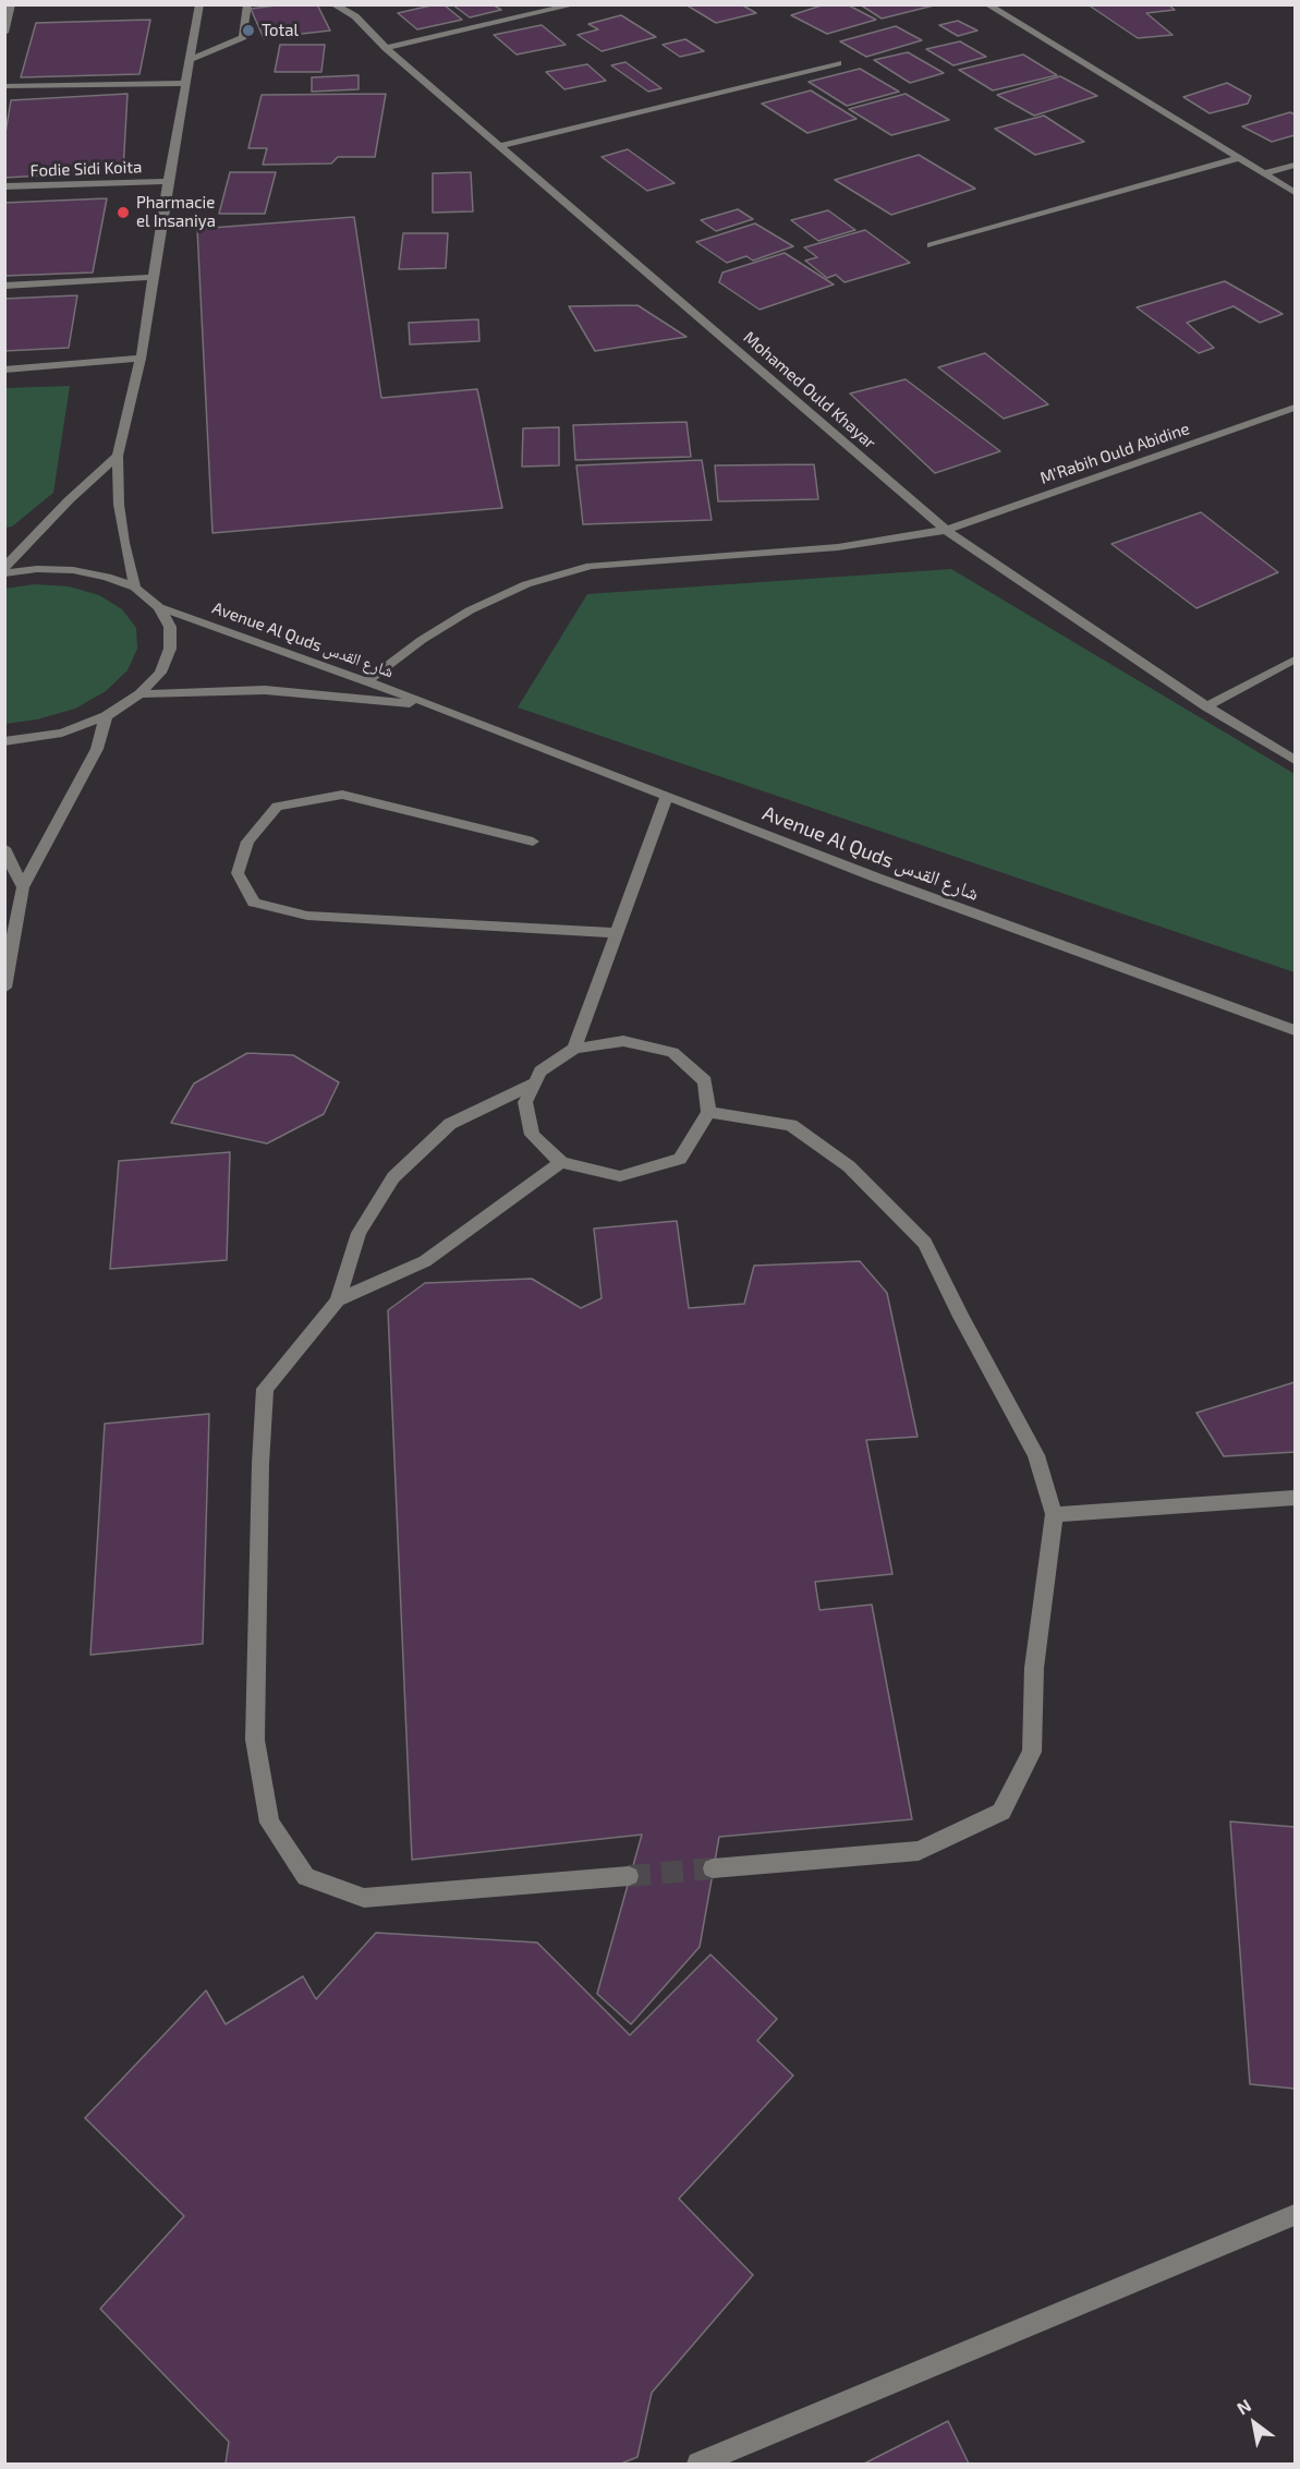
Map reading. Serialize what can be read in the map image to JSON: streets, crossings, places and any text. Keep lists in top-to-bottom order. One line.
{"streets":{"street":["Fodie Sidi Koita","Mohamed Ould Khayar","M'Rabih Ould Abidine","Avenue Al Quds شارع القدس"]},"crossings":[["Mohamed Ould Khayar","M'Rabih Ould Abidine"],["M'Rabih Ould Abidine","Avenue Al Quds شارع القدس"]],"places":["Total","Pharmacie el Insaniya"],"north":"top left"}
